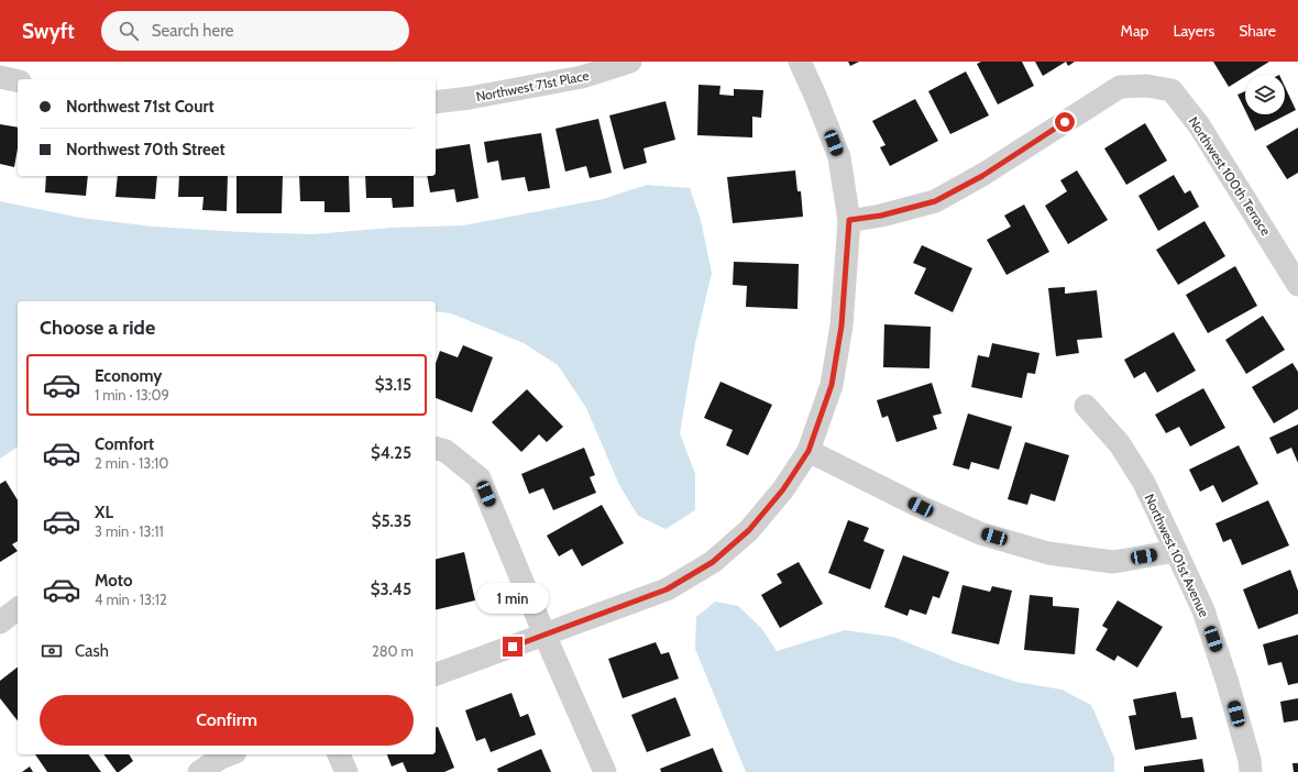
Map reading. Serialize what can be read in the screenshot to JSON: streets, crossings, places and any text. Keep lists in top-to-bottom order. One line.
{"streets":{"street":["Northwest 71st Place","Northwest 100th Terrace","Northwest 101st Avenue"]},"page":{"header":"Swyft","search":"Search here","nav":["Map","Layers","Share"],"banner":["Northwest 71st Court","Northwest 70th Street"],"heading":"Choose a ride","list":[{"name":"Economy","note":"1 min · 13:09","value":"$3.15"},{"name":"Comfort","note":"2 min · 13:10","value":"$4.25"},{"name":"XL","note":"3 min · 13:11","value":"$5.35"},{"name":"Moto","note":"4 min · 13:12","value":"$3.45"}],"bubble":"1 min","pay":["Cash","280 m"],"buttons":"Confirm"}}
